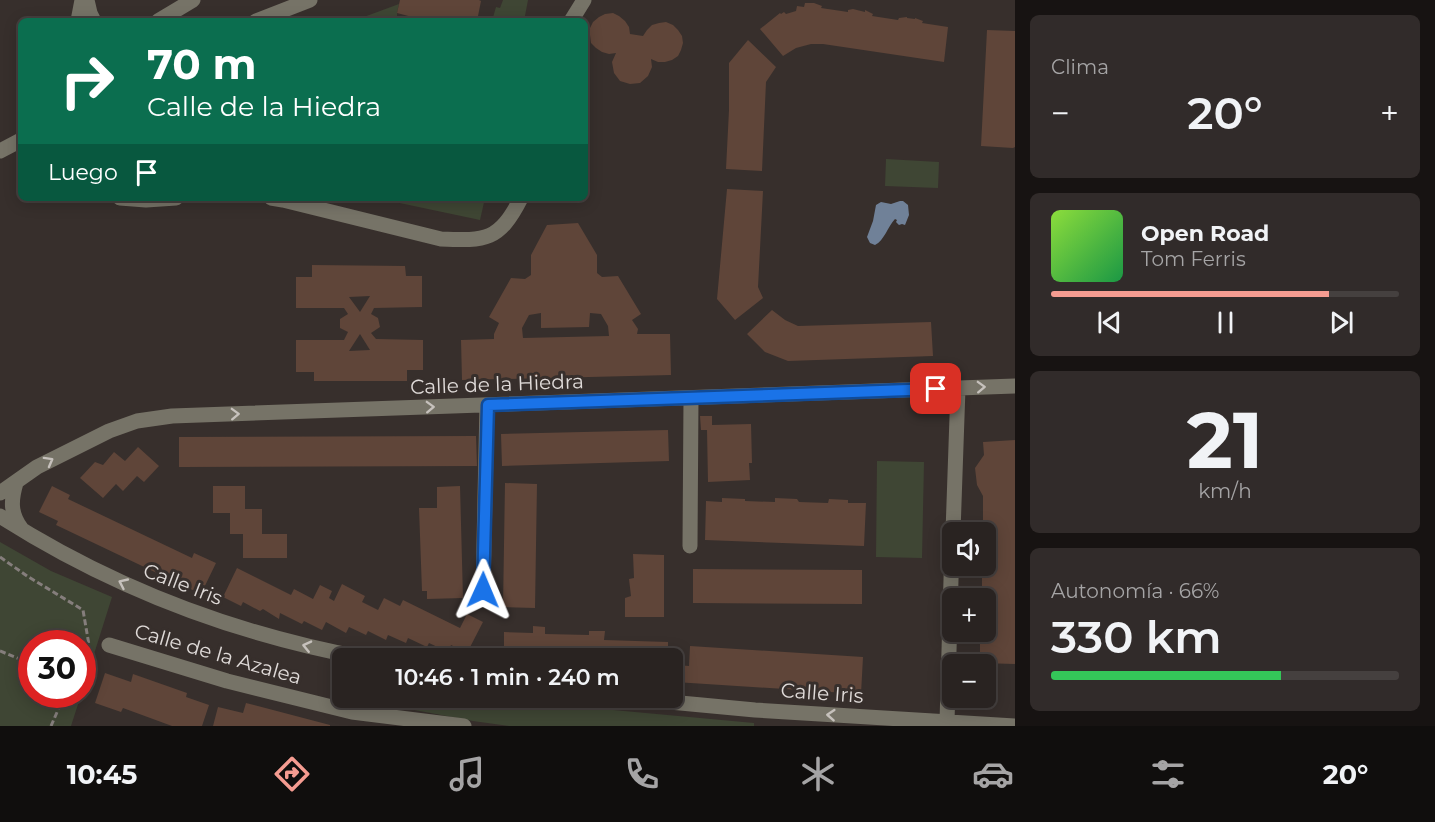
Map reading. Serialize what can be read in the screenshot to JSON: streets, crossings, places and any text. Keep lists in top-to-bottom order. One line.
{"streets":{"street":["Calle de la Hiedra","Calle Iris","Calle de la Azalea"]},"one_way":["Calle de la Hiedra","Calle Iris"],"page":{"tile":["Clima",["21","km/h"],["Autonomía · 66%","330 km"]],"turn":["70 m","Calle de la Hiedra"],"heat":["−","20°","+"],"then":"Luego","song":["Open Road","Tom Ferris"],"map_buttons":["+","−"],"limit":"30","trip":"10:46 · 1 min · 240 m","tabs":["10:45","20°"]}}
